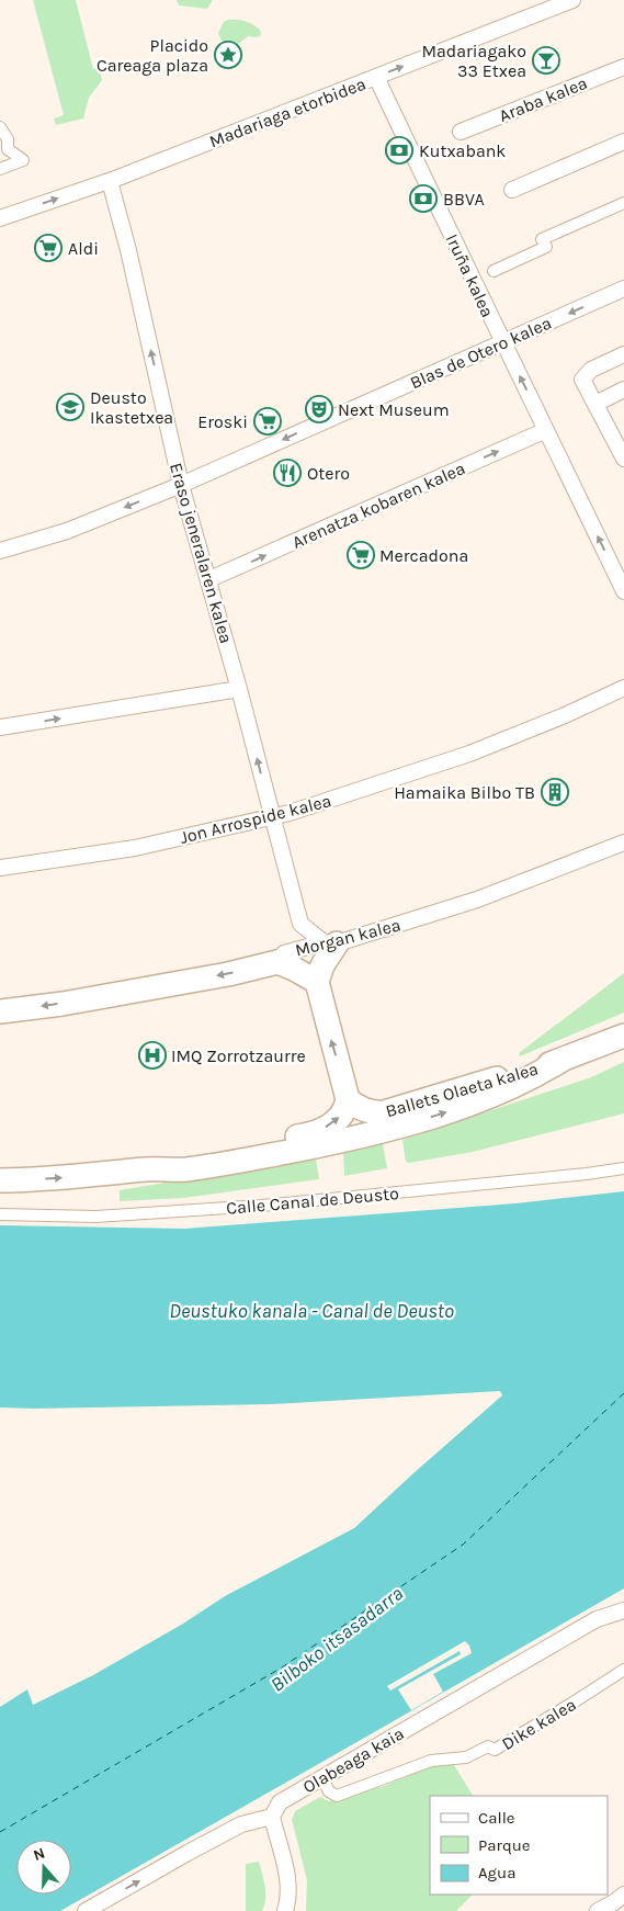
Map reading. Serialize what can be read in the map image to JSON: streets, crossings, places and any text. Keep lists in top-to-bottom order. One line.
{"streets":{"main road":["Morgan kalea","Ballets Olaeta kalea"],"street":["Araba kalea","Madariaga etorbidea","Iruña kalea","Blas de Otero kalea","Arenatza kobaren kalea","Eraso jeneralaren kalea","Jon Arrospide kalea","Calle Canal de Deusto","Dike kalea","Olabeaga kaia"]},"crossings":[["Madariaga etorbidea","Iruña kalea"],["Madariaga etorbidea","Eraso jeneralaren kalea"],["Iruña kalea","Blas de Otero kalea"],["Iruña kalea","Arenatza kobaren kalea"],["Blas de Otero kalea","Eraso jeneralaren kalea"],["Arenatza kobaren kalea","Eraso jeneralaren kalea"],["Eraso jeneralaren kalea","Jon Arrospide kalea"]],"one_way":["Madariaga etorbidea","Iruña kalea","Arenatza kobaren kalea","Eraso jeneralaren kalea","Morgan kalea","Ballets Olaeta kalea"],"water":["Deustuko kanala - Canal de Deusto","Bilboko itsasadarra"],"places":{"place":["Placido Careaga plaza"],"bar":["Madariagako 33 Etxea"],"bank":["Kutxabank","BBVA"],"supermarket":["Aldi","Eroski","Mercadona"],"school or university":["Deusto Ikastetxea"],"theatre":["Next Museum"],"restaurant":["Otero"],"building":["Hamaika Bilbo TB"],"hospital":["IMQ Zorrotzaurre"]},"legend":["Calle","Parque","Agua"],"north":"top"}
